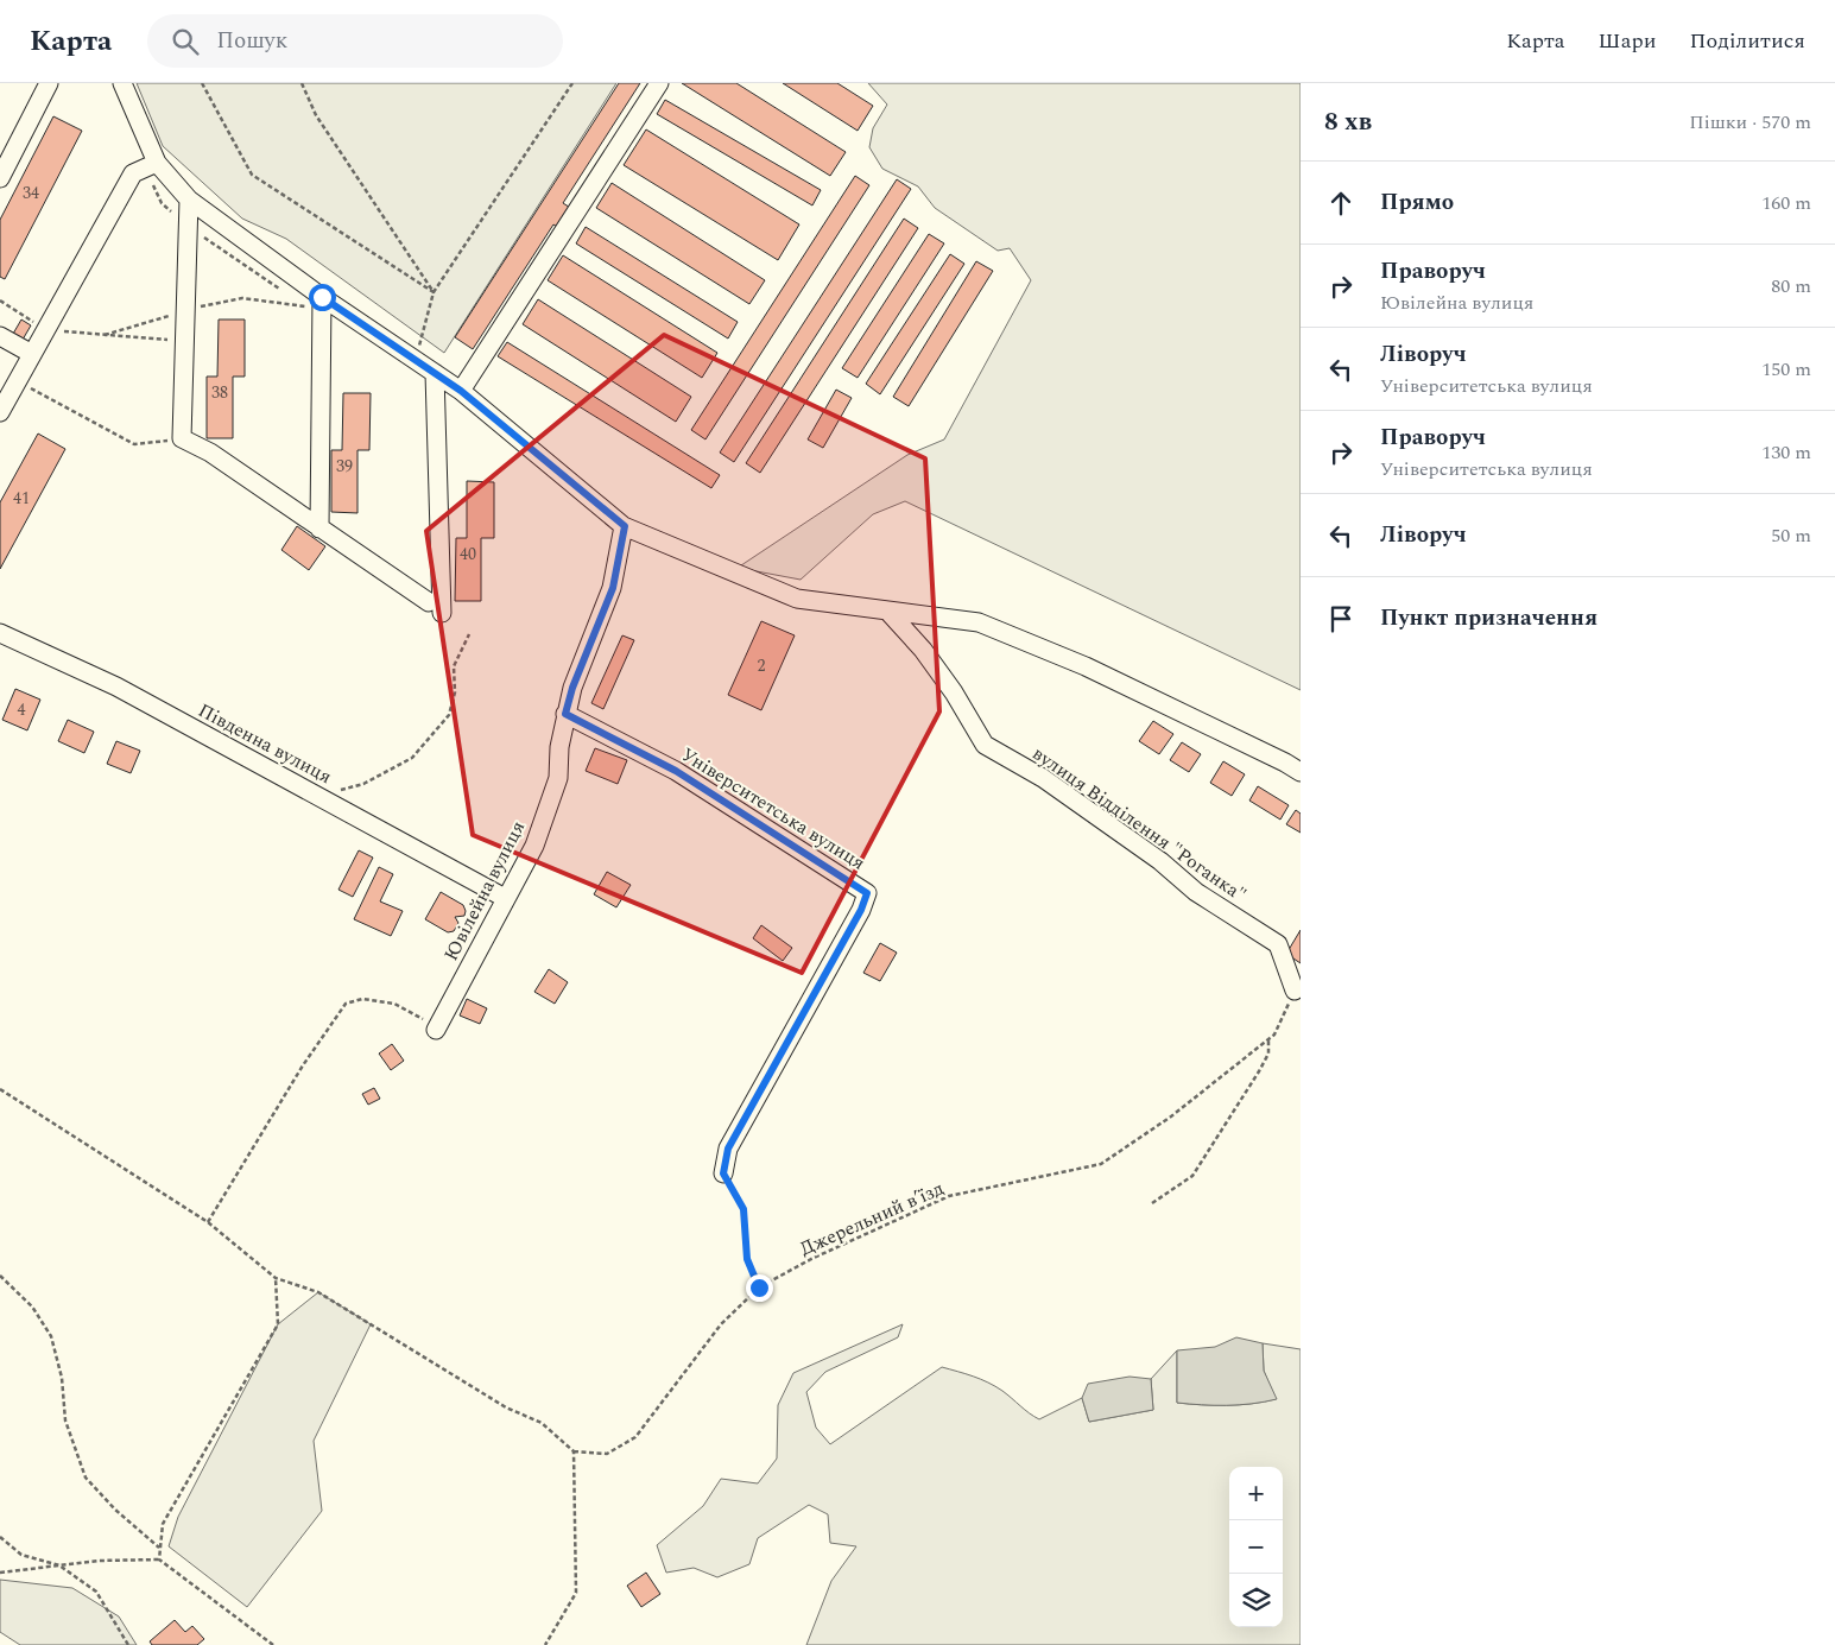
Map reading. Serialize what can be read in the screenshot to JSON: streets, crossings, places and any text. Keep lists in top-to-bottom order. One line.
{"streets":{"street":["Південна вулиця","Університетська вулиця","вулиця Відділення \"Роганка\"","Ювілейна вулиця"],"path":["Джерельний в’їзд"]},"crossings":[["Південна вулиця","Ювілейна вулиця"],["Університетська вулиця","Ювілейна вулиця"],["вулиця Відділення \"Роганка\"","Джерельний в’їзд"]],"house_numbers":["34","38","39","41","40","2","4"],"page":{"header":"Карта","search":"Пошук","nav":["Карта","Шари","Поділитися"],"heading":["8 хв","Пішки · 570 m"],"list":[["Прямо","160 m"],["Праворуч","Ювілейна вулиця","80 m"],["Ліворуч","Університетська вулиця","150 m"],["Праворуч","Університетська вулиця","130 m"],["Ліворуч","50 m"],"Пункт призначення"],"map_buttons":["+","−"]}}
